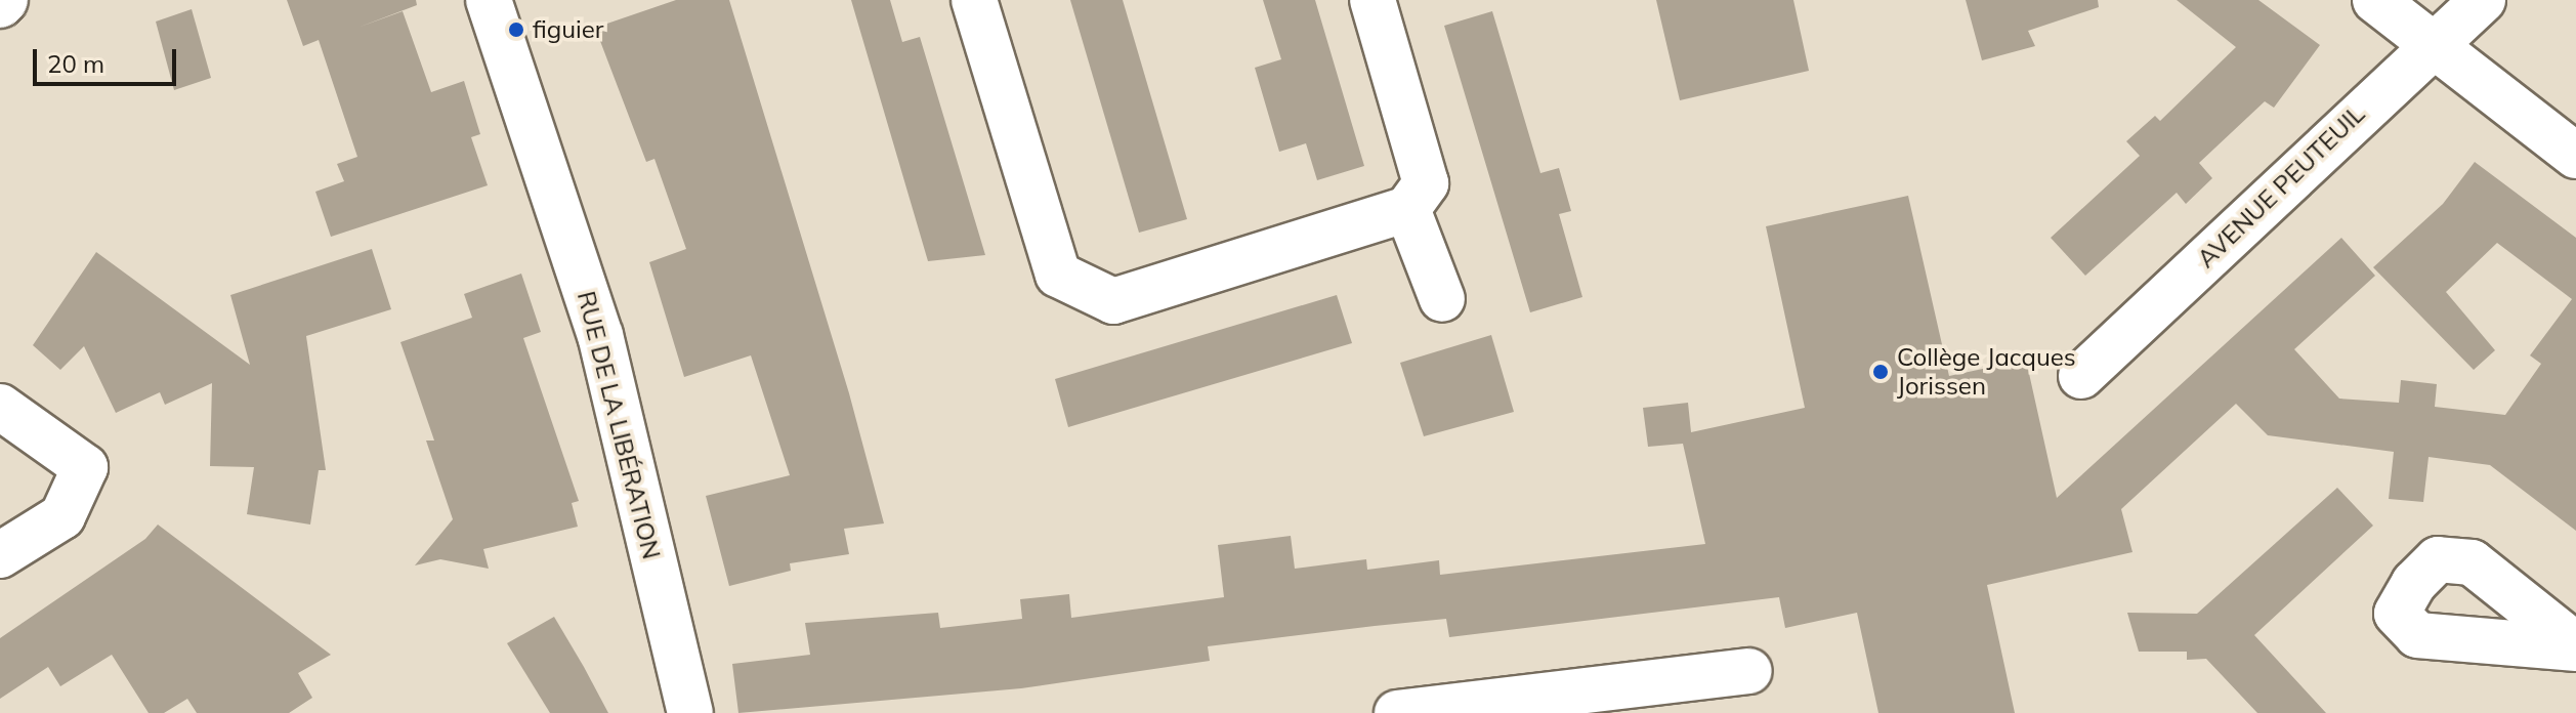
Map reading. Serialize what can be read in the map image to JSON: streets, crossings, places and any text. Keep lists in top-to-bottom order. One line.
{"streets":{"street":["AVENUE PEUTEUIL","RUE DE LA LIBÉRATION"]},"places":["figuier","Collège Jacques Jorissen"],"scale_bar":"20 m"}
